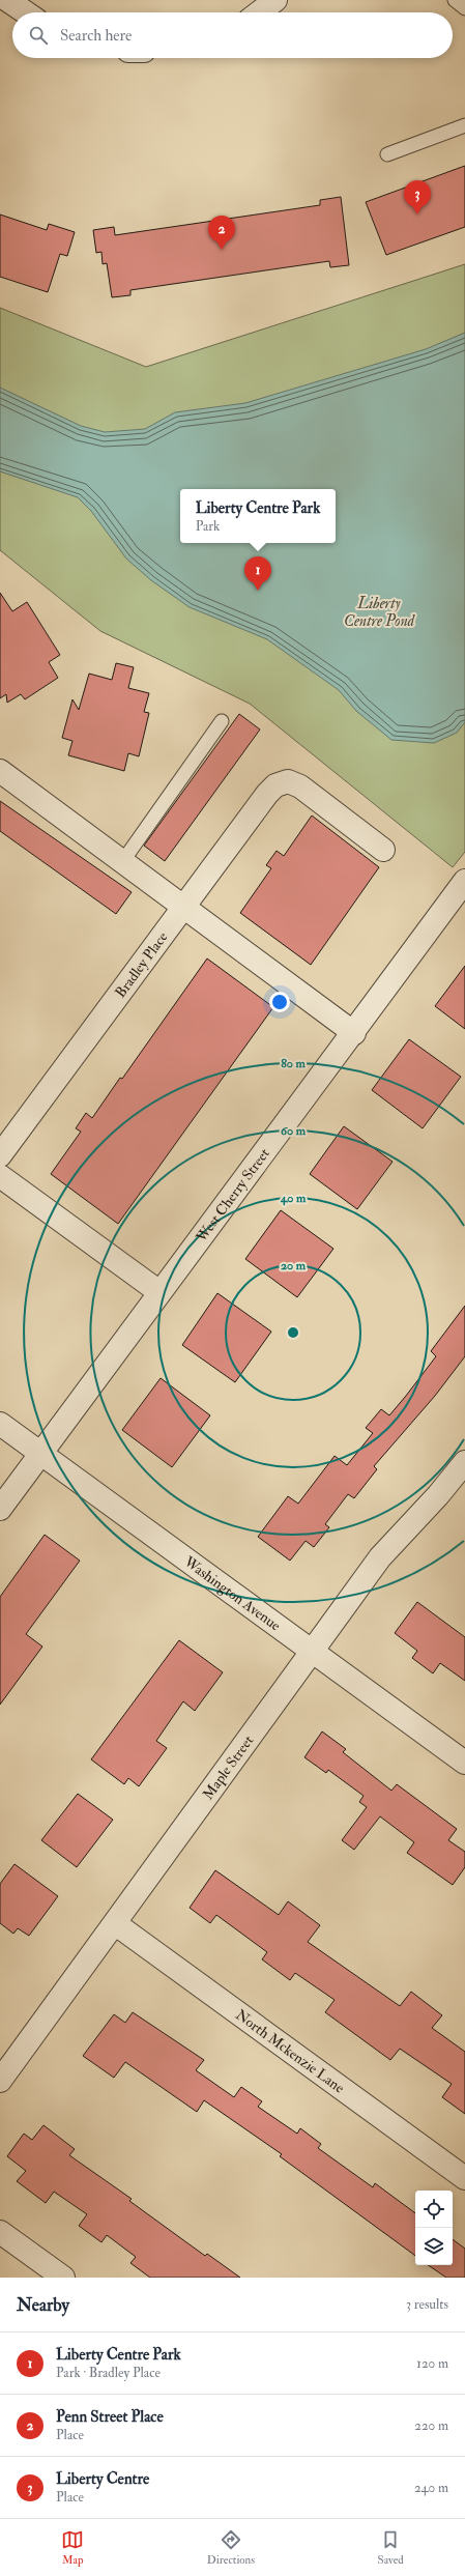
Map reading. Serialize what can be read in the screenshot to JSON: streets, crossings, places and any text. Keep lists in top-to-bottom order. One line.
{"streets":{"street":["Bradley Place","West Cherry Street","Washington Avenue","Maple Street","North Mckenzie Lane"]},"crossings":[["West Cherry Street","Washington Avenue"],["Washington Avenue","Maple Street"],["Maple Street","North Mckenzie Lane"]],"water":["Liberty Centre Pond"],"page":{"search":"Search here","pins":["3","2","1"],"popup":["Liberty Centre Park","Park"],"heading":["Nearby","3 results"],"list":[{"mark":"1","name":"Liberty Centre Park","note":"Park · Bradley Place","value":"120 m"},{"mark":"2","name":"Penn Street Place","note":"Place","value":"220 m"},{"mark":"3","name":"Liberty Centre","note":"Place","value":"240 m"}],"nav":["Map","Directions","Saved"]},"rings":["80 m","60 m","40 m","20 m"]}
